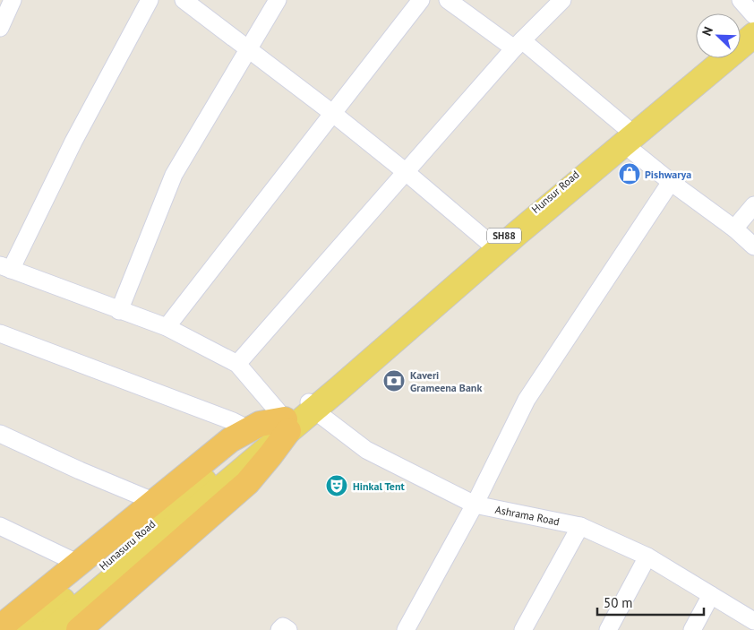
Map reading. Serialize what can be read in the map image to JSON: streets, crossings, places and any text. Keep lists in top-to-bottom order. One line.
{"streets":{"main road":["Hunsur Road","SH88","Hunasuru Road"],"street":["Ashrama Road"]},"crossings":[["Hunsur Road","Ashrama Road"]],"places":{"shop":["Pishwarya"],"bank":["Kaveri Grameena Bank"],"theatre":["Hinkal Tent"]},"scale_bar":"50 m","north":"top left"}
